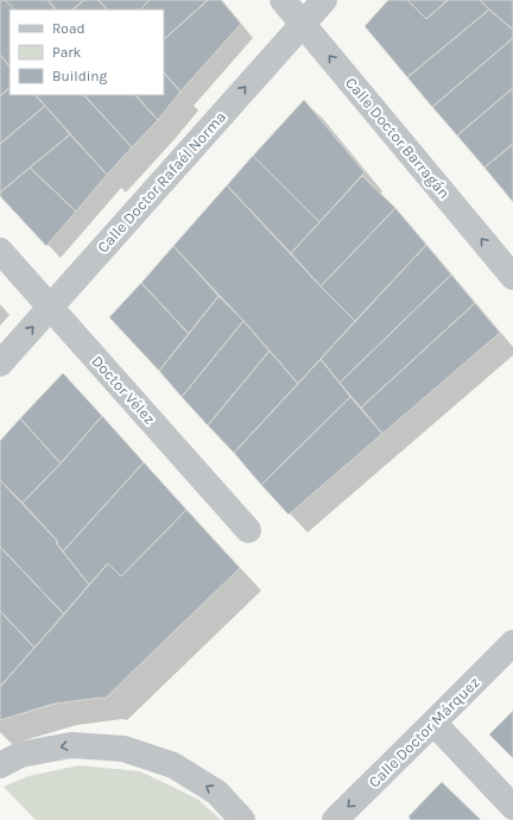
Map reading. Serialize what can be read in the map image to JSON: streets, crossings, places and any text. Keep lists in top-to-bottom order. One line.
{"streets":{"street":["Calle Doctor Barragán","Calle Doctor Rafaél Norma","Doctor Vélez","Calle Doctor Márquez"]},"crossings":[["Calle Doctor Barragán","Calle Doctor Rafaél Norma"],["Calle Doctor Rafaél Norma","Doctor Vélez"]],"one_way":["Calle Doctor Barragán","Calle Doctor Rafaél Norma","Calle Doctor Márquez"],"legend":["Road","Park","Building"]}
